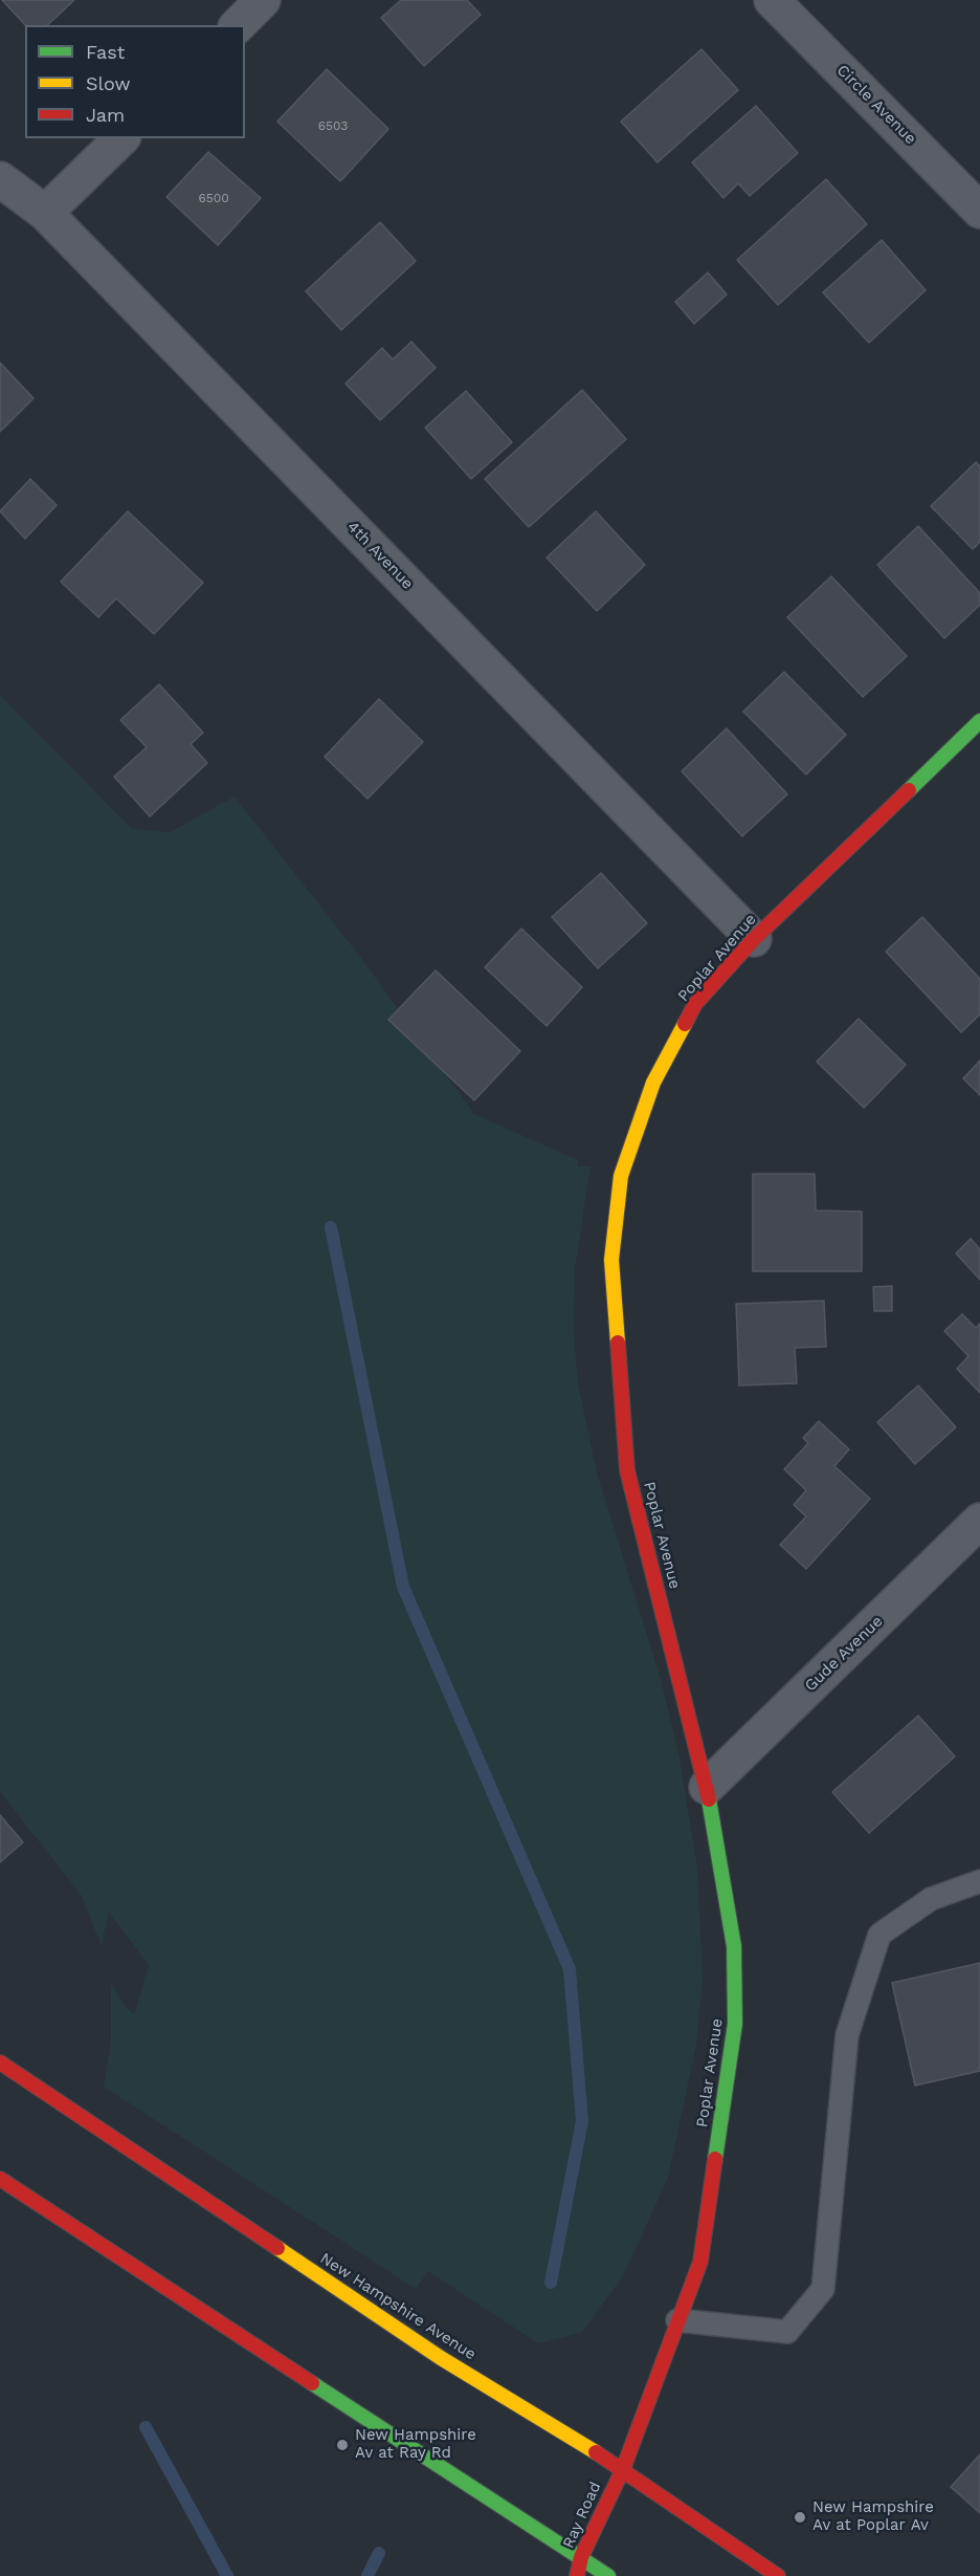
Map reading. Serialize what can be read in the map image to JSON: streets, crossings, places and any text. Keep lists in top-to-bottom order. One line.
{"streets":{"street":["Circle Avenue","4th Avenue","Poplar Avenue","Gude Avenue","New Hampshire Avenue","Ray Road"]},"crossings":[["4th Avenue","Poplar Avenue"],["Poplar Avenue","Gude Avenue"],["Poplar Avenue","New Hampshire Avenue"],["Poplar Avenue","Ray Road"],["New Hampshire Avenue","Ray Road"]],"places":["New Hampshire Av at Ray Rd","New Hampshire Av at Poplar Av"],"house_numbers":["6503","6500"],"legend":["Fast","Slow","Jam"]}
